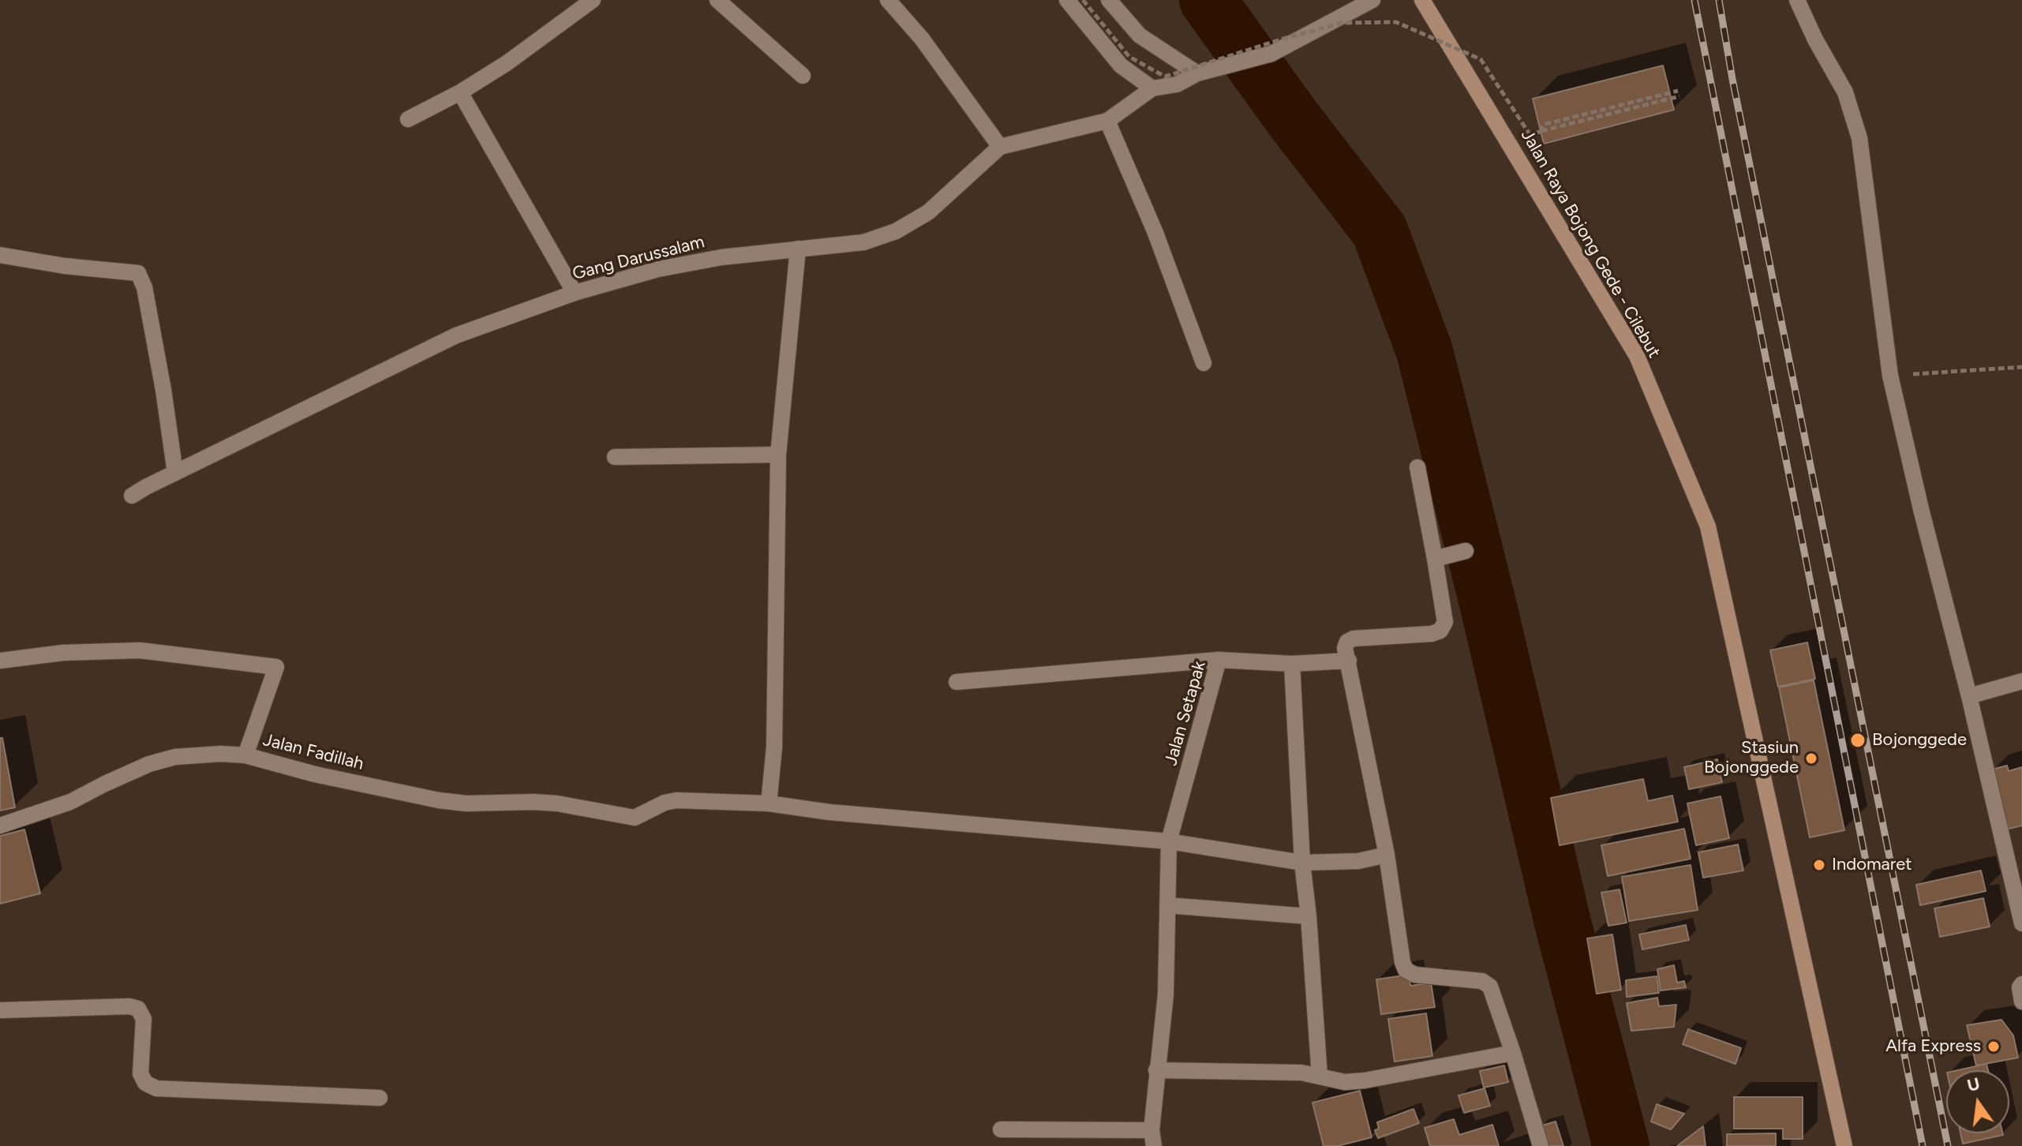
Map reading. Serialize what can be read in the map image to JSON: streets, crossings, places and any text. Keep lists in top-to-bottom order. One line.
{"streets":{"main road":["Jalan Raya Bojong Gede - Cilebut"],"street":["Gang Darussalam","Jalan Setapak","Jalan Fadillah"]},"places":["Bojonggede","Stasiun Bojonggede","Indomaret","Alfa Express"],"north":"top"}
